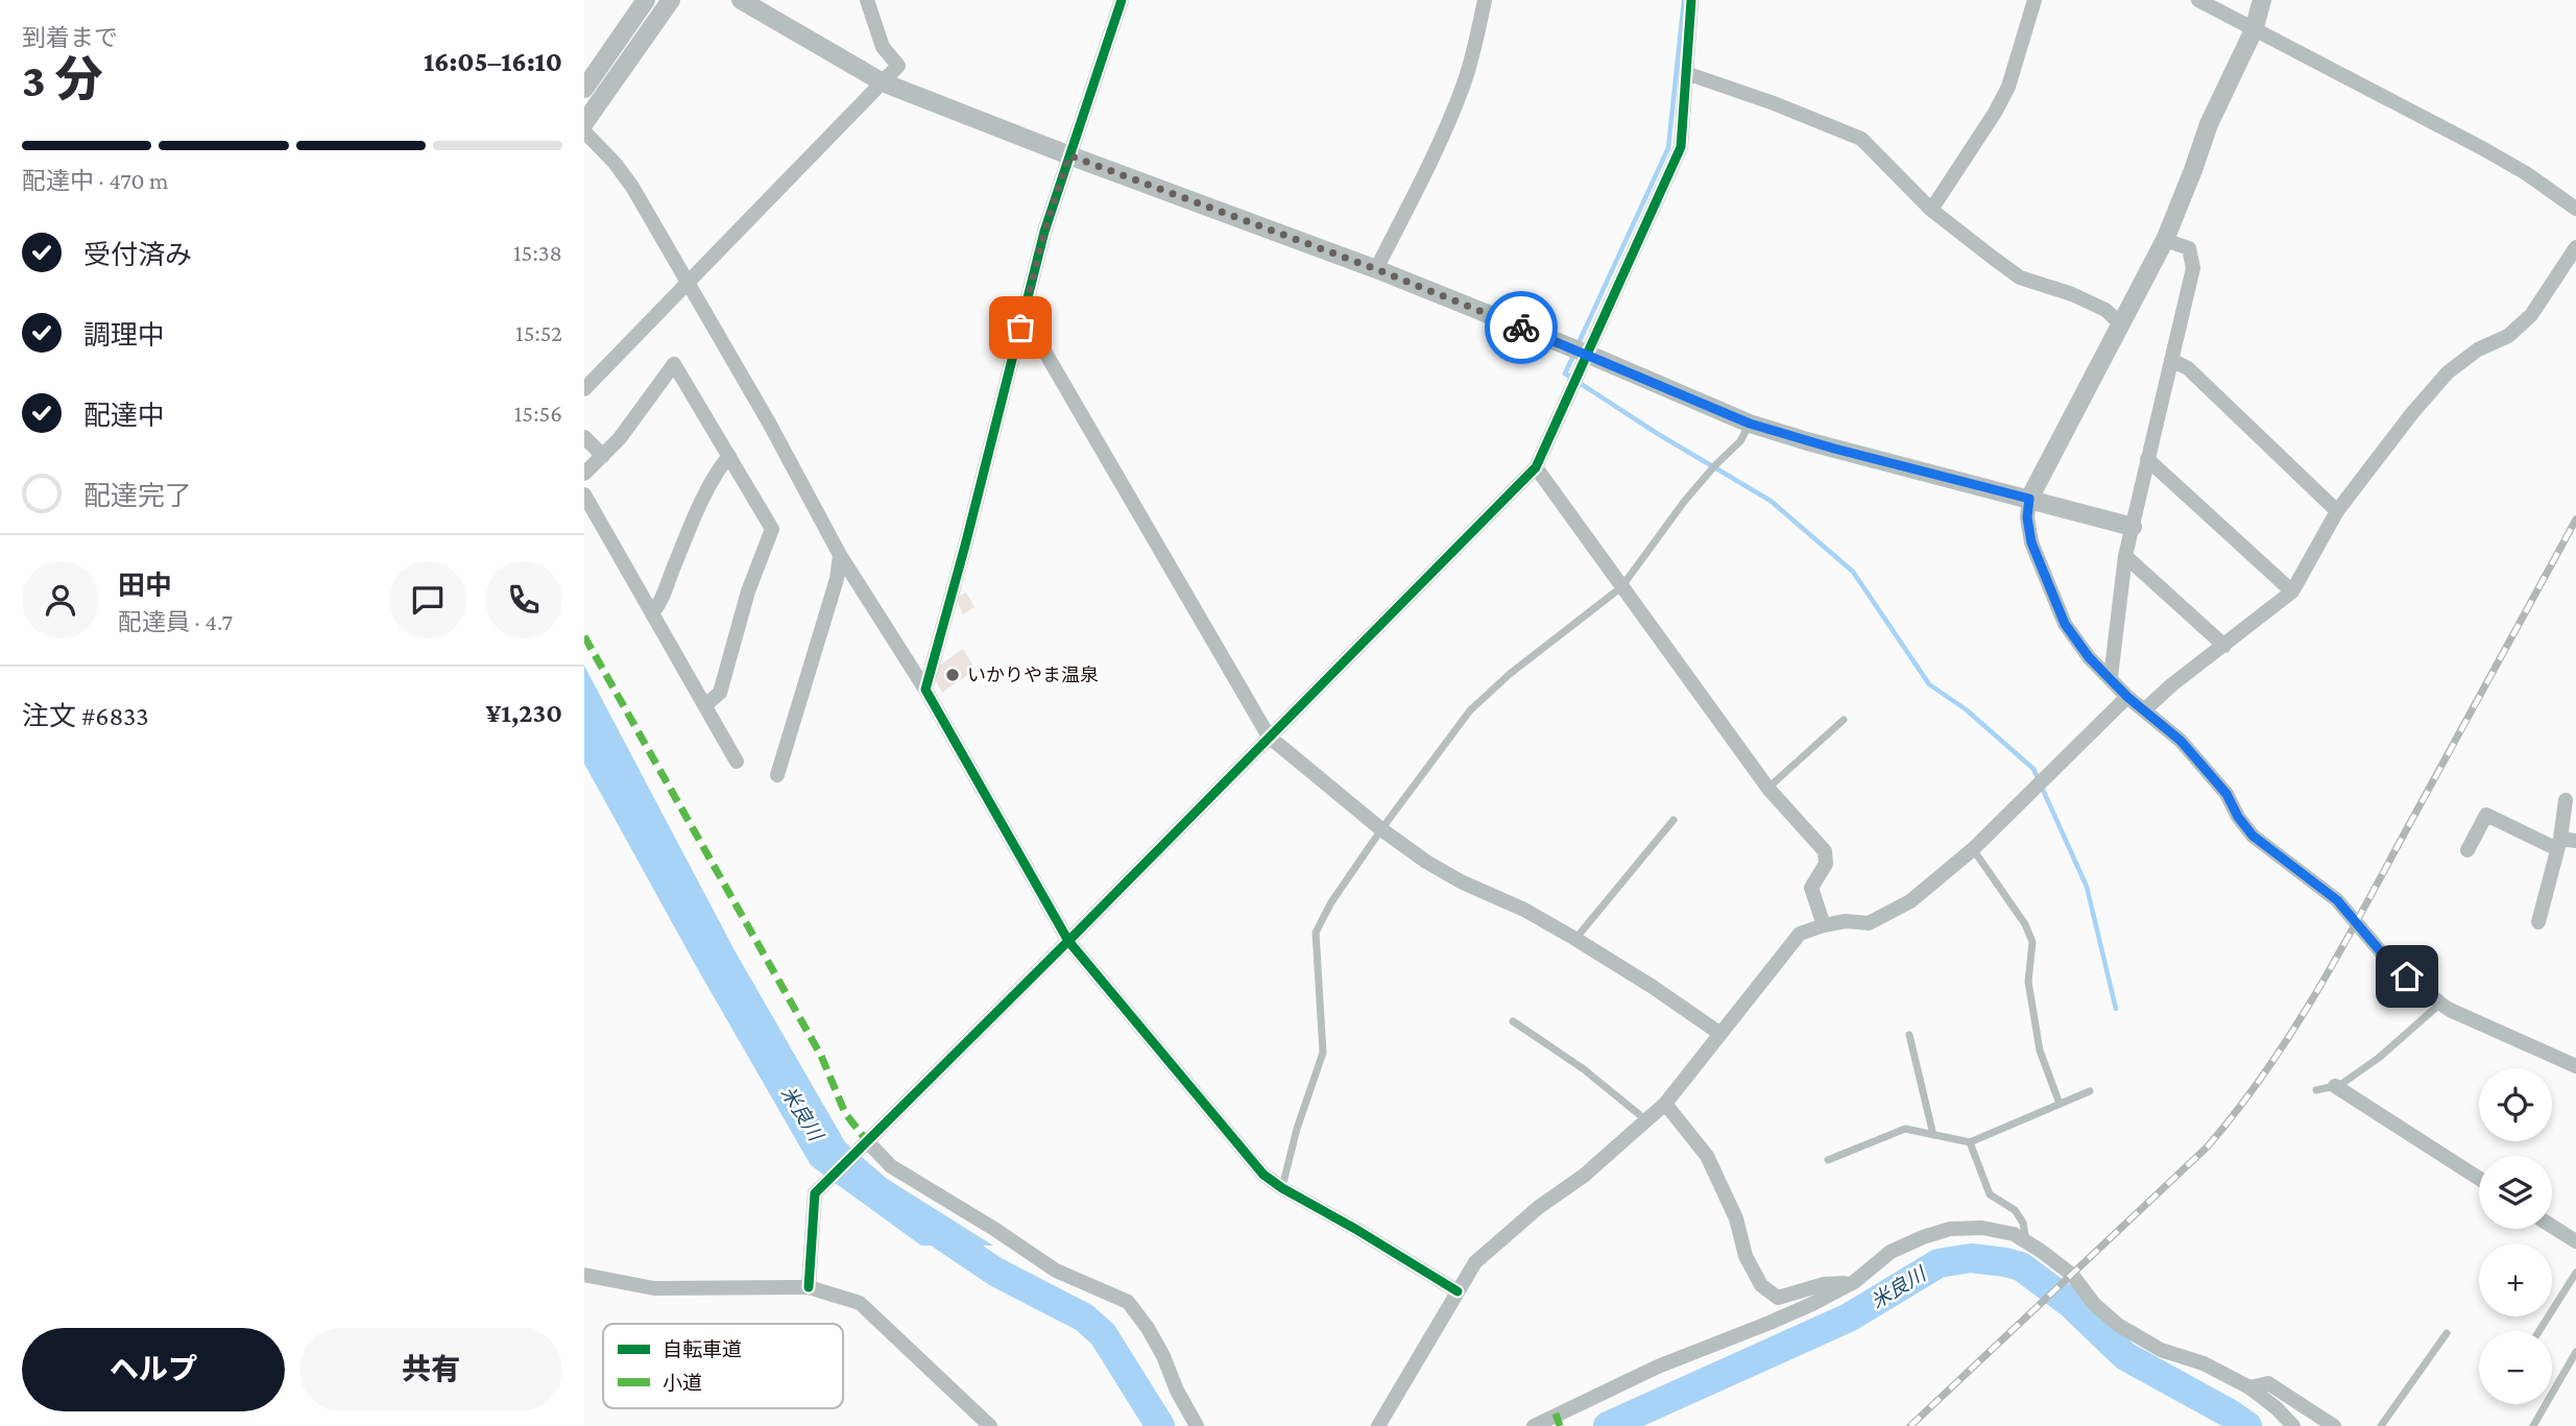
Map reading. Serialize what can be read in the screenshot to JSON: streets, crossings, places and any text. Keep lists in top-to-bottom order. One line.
{"water":["米良川"],"places":["いかりやま温泉"],"legend":["自転車道","小道"],"page":{"heading":["3 分","到着まで","16:05–16:10"],"panel":["田中","配達員 · 4.7","注文 #6833","¥1,230"],"bar":"配達中 · 470 m","list":[["受付済み","15:38"],["調理中","15:52"],["配達中","15:56"],"配達完了"],"map_buttons":["+","−"],"buttons":["ヘルプ","共有"]}}
